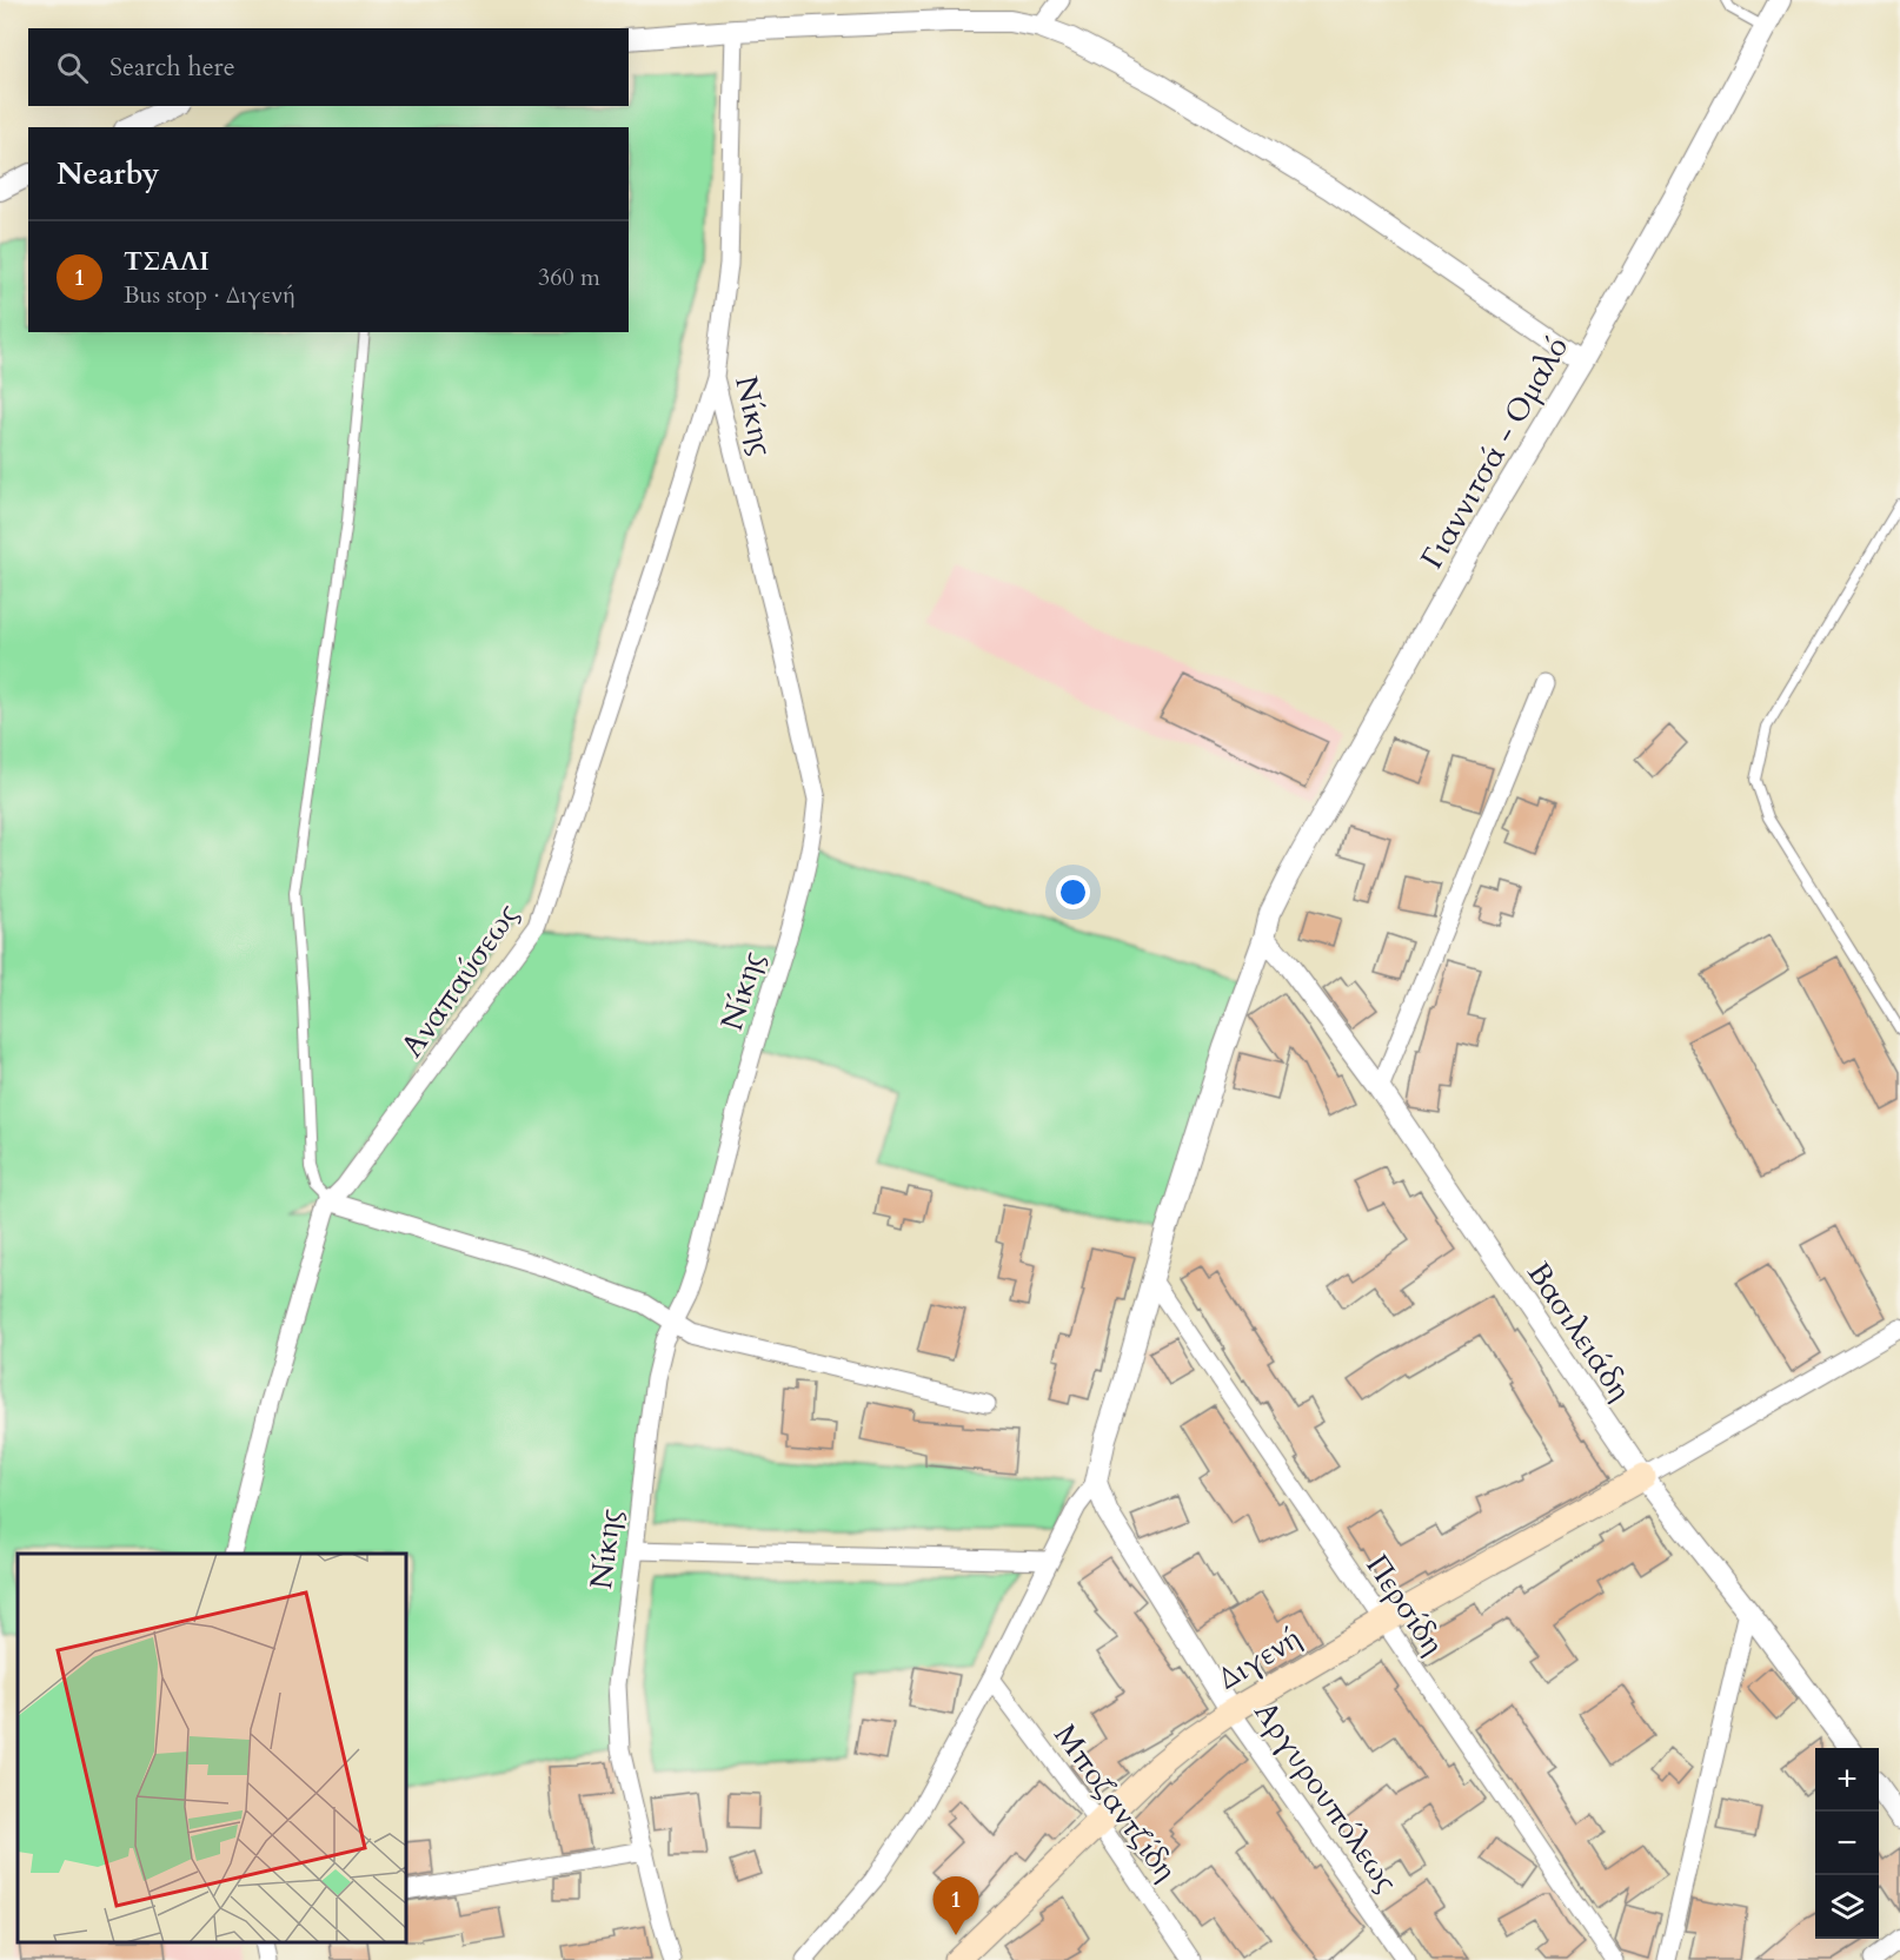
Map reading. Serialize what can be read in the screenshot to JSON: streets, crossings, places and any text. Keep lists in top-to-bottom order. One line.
{"streets":{"main road":["Διγενή"],"street":["Νίκης","Γιαννιτσά - Ομαλό","Αναπαύσεως","Βασιλειάδη","Περσίδη","Αργυρουπόλεως","Μποζαντζίδη"]},"crossings":[["Νίκης","Αναπαύσεως"],["Γιαννιτσά - Ομαλό","Βασιλειάδη"],["Γιαννιτσά - Ομαλό","Περσίδη"],["Γιαννιτσά - Ομαλό","Αργυρουπόλεως"],["Βασιλειάδη","Διγενή"],["Περσίδη","Διγενή"],["Διγενή","Αργυρουπόλεως"],["Διγενή","Μποζαντζίδη"]],"page":{"search":"Search here","heading":"Nearby","list":[{"mark":"1","name":"ΤΣΑΛΙ","note":"Bus stop · Διγενή","value":"360 m"}],"map_buttons":["+","−"],"pins":"1"}}
